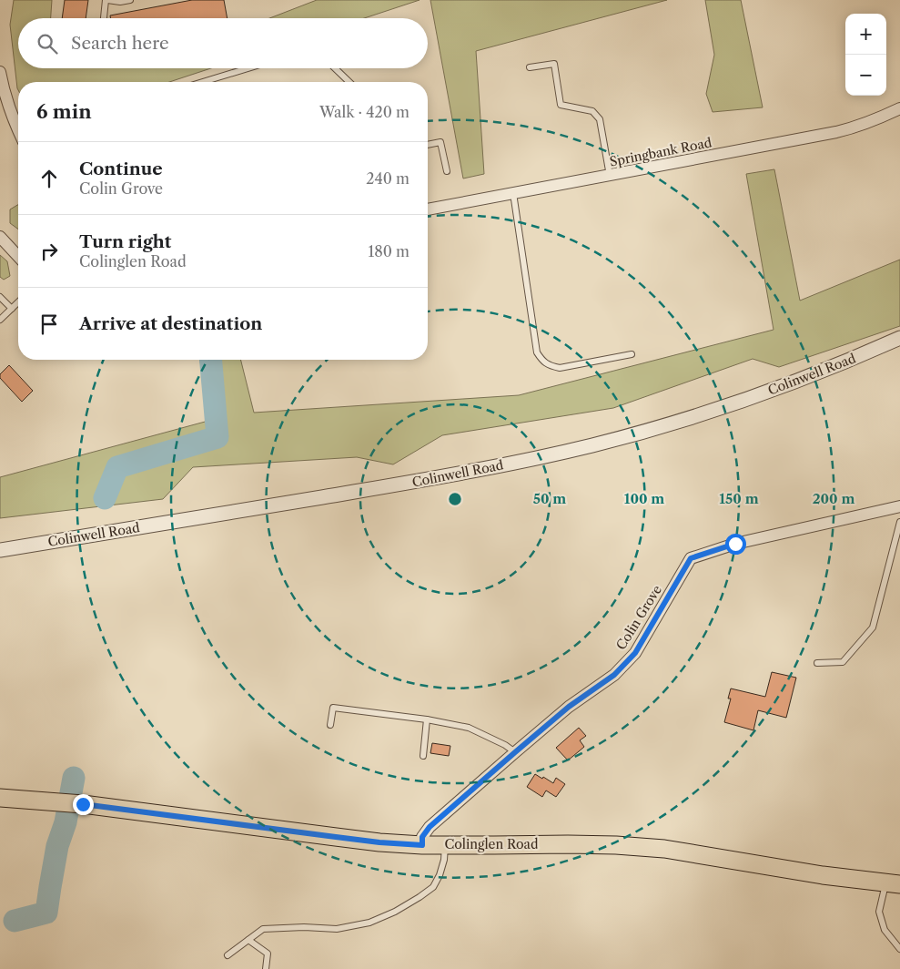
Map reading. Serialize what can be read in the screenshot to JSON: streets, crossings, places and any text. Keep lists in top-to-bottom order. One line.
{"streets":{"main road":["Colinglen Road"],"street":["Springbank Road","Colinwell Road","Colin Grove"]},"crossings":[["Colin Grove","Colinglen Road"]],"page":{"map_buttons":["+","−"],"search":"Search here","heading":["6 min","Walk · 420 m"],"list":[["Continue","Colin Grove","240 m"],["Turn right","Colinglen Road","180 m"],"Arrive at destination"]},"rings":["50 m","100 m","150 m","200 m"]}
